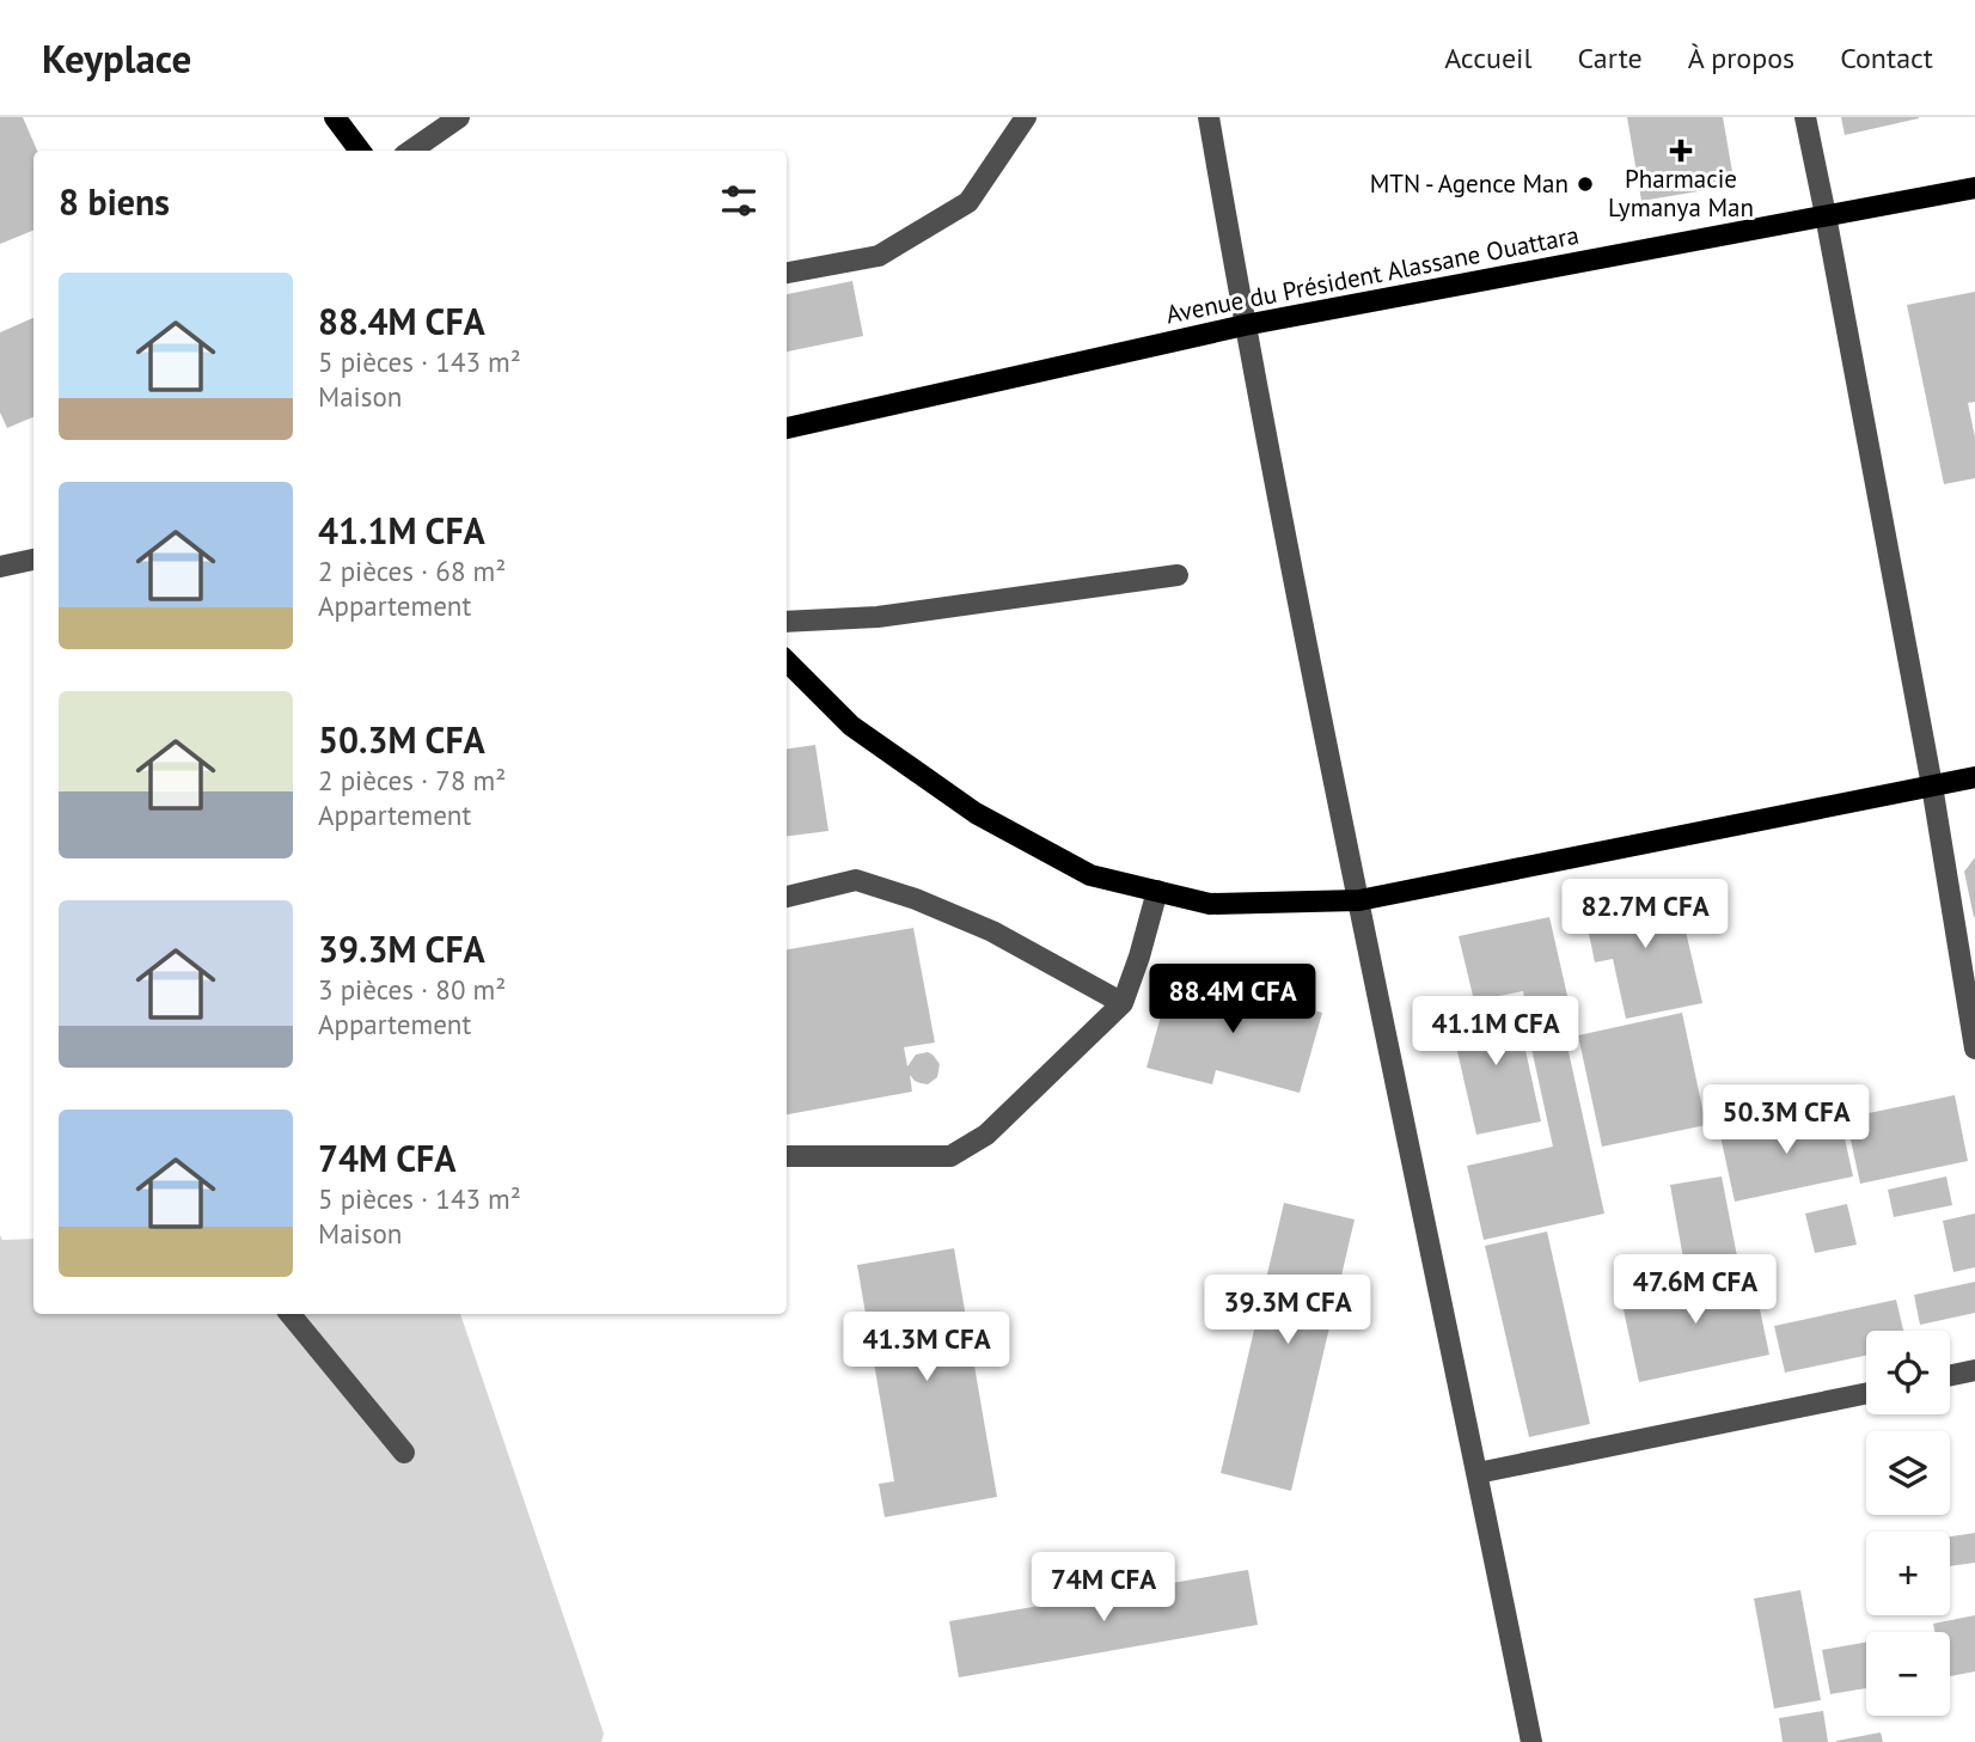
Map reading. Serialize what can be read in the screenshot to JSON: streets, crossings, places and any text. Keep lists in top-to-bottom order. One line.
{"streets":{"main road":["Avenue du Président Alassane Ouattara"]},"places":{"health":["Pharmacie Lymanya Man"],"other":["MTN - Agence Man"]},"page":{"header":"Keyplace","nav":["Accueil","Carte","À propos","Contact"],"heading":"8 biens","list":[{"name":"88.4M CFA","note":"5 pièces · 143 m² · Maison"},{"name":"41.1M CFA","note":"2 pièces · 68 m² · Appartement"},{"name":"50.3M CFA","note":"2 pièces · 78 m² · Appartement"},{"name":"39.3M CFA","note":"3 pièces · 80 m² · Appartement"},{"name":"74M CFA","note":"5 pièces · 143 m² · Maison"}],"price":["82.7M CFA","88.4M CFA","41.1M CFA","50.3M CFA","47.6M CFA","39.3M CFA","41.3M CFA","74M CFA"],"map_buttons":["+","−"]}}
